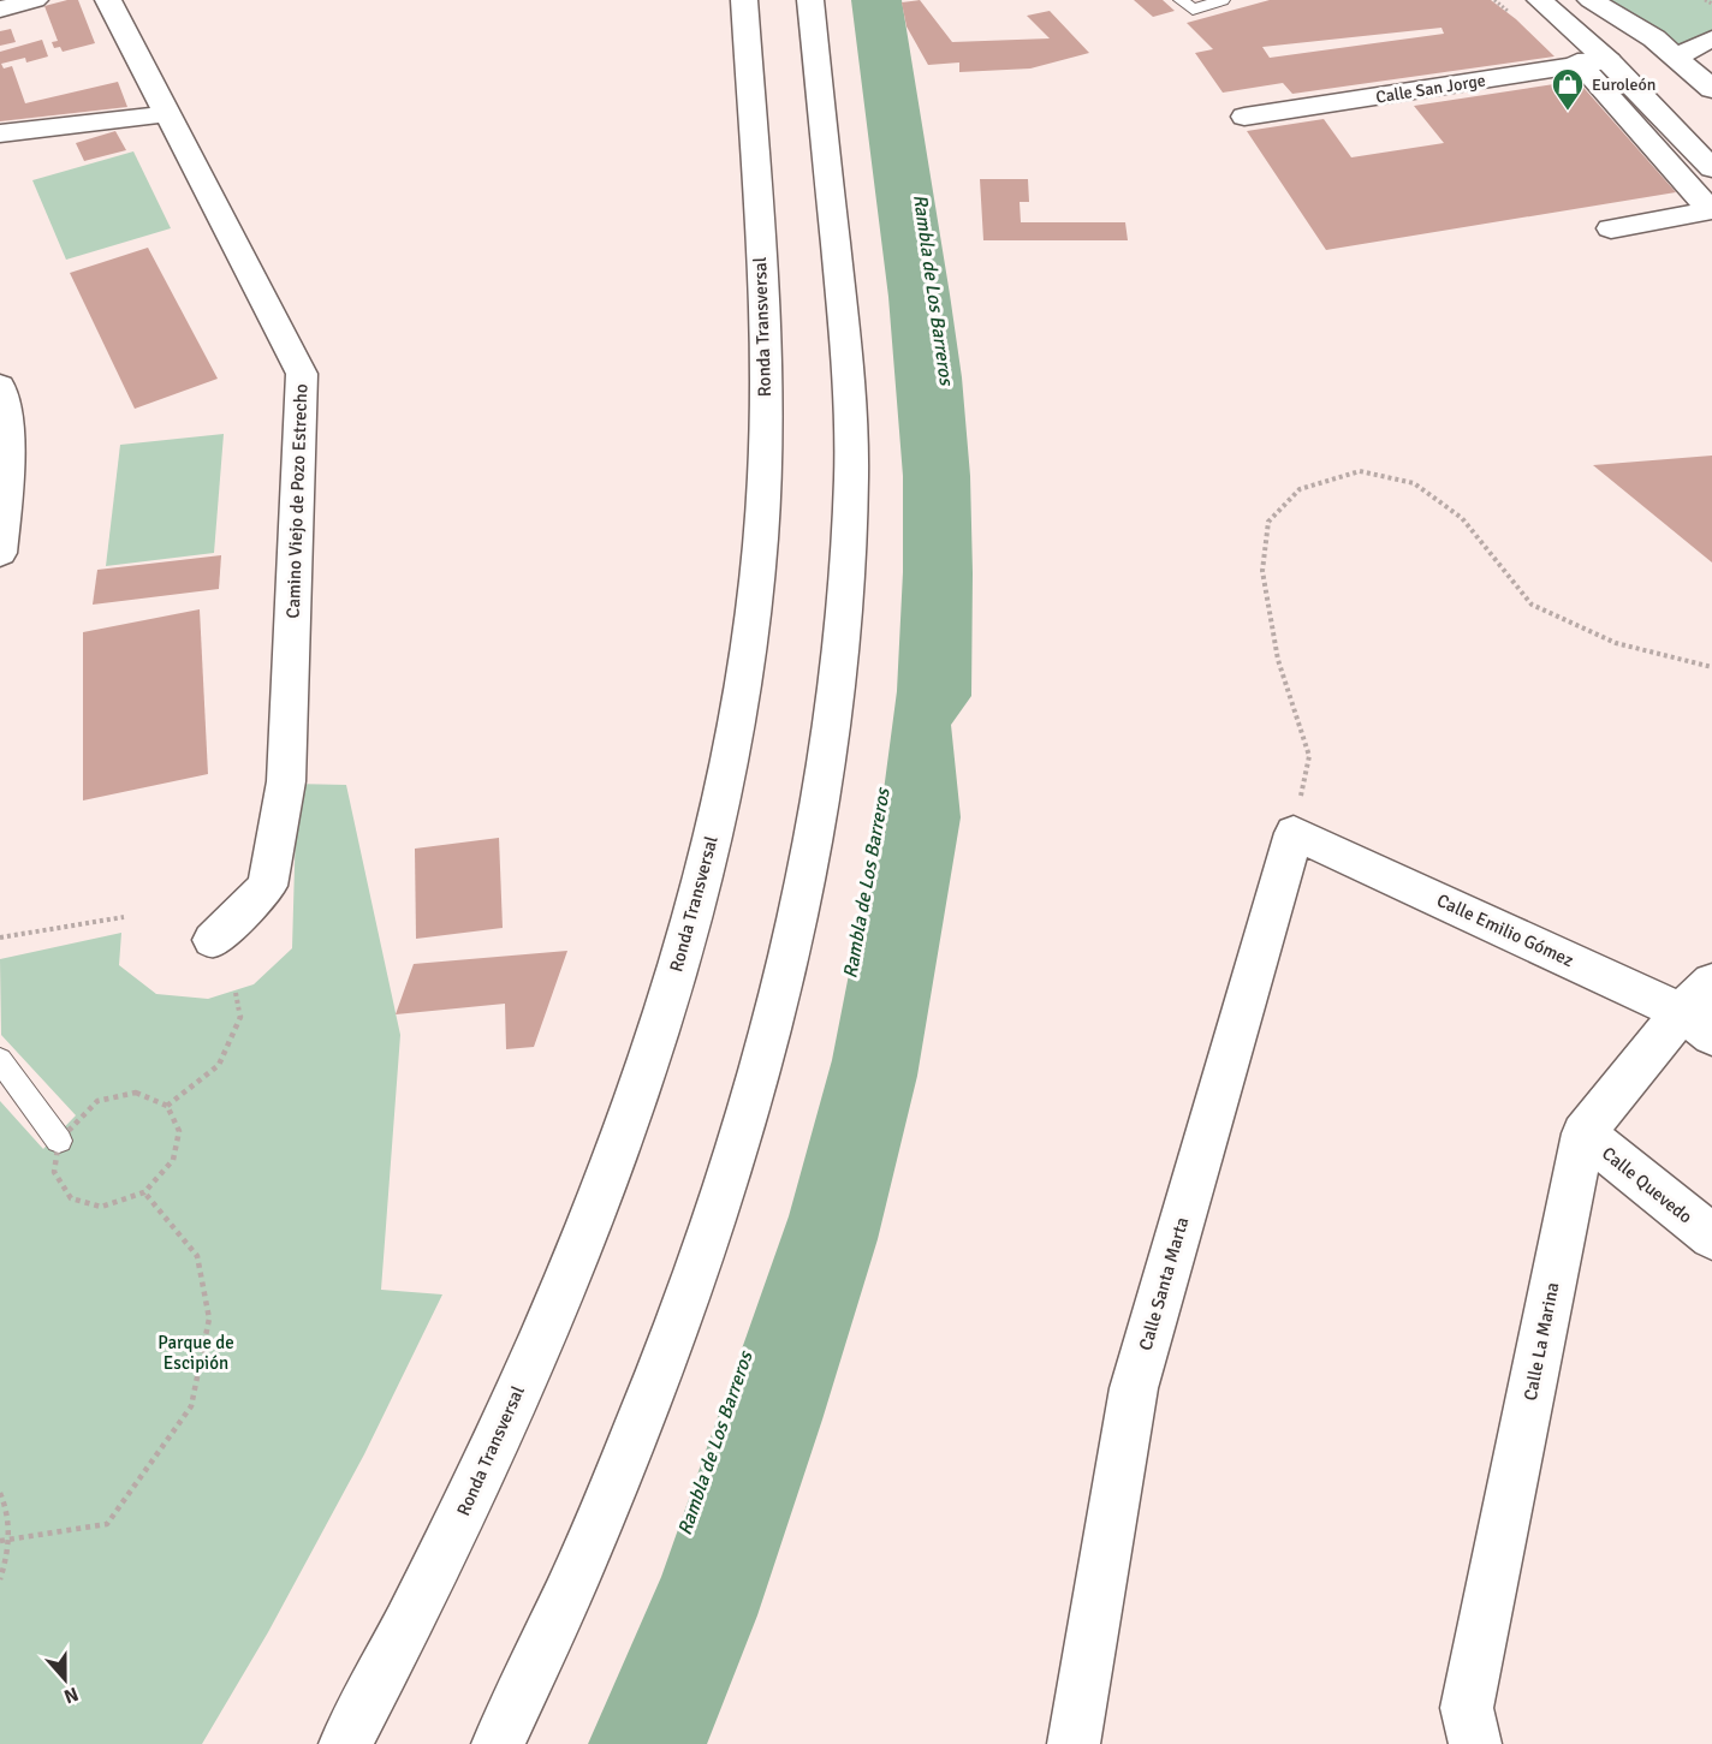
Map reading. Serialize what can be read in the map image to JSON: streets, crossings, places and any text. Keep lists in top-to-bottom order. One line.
{"streets":{"main road":["Calle San Jorge","Ronda Transversal","Camino Viejo de Pozo Estrecho","Calle Emilio Gómez","Calle Quevedo","Calle Santa Marta","Calle La Marina"]},"crossings":[["Calle Emilio Gómez","Calle Santa Marta"],["Calle Emilio Gómez","Calle La Marina"],["Calle Quevedo","Calle La Marina"]],"water":["Rambla de Los Barreros"],"parks":["Parque de Escipión"],"places":{"shop":["Euroleón"]},"north":"bottom"}
